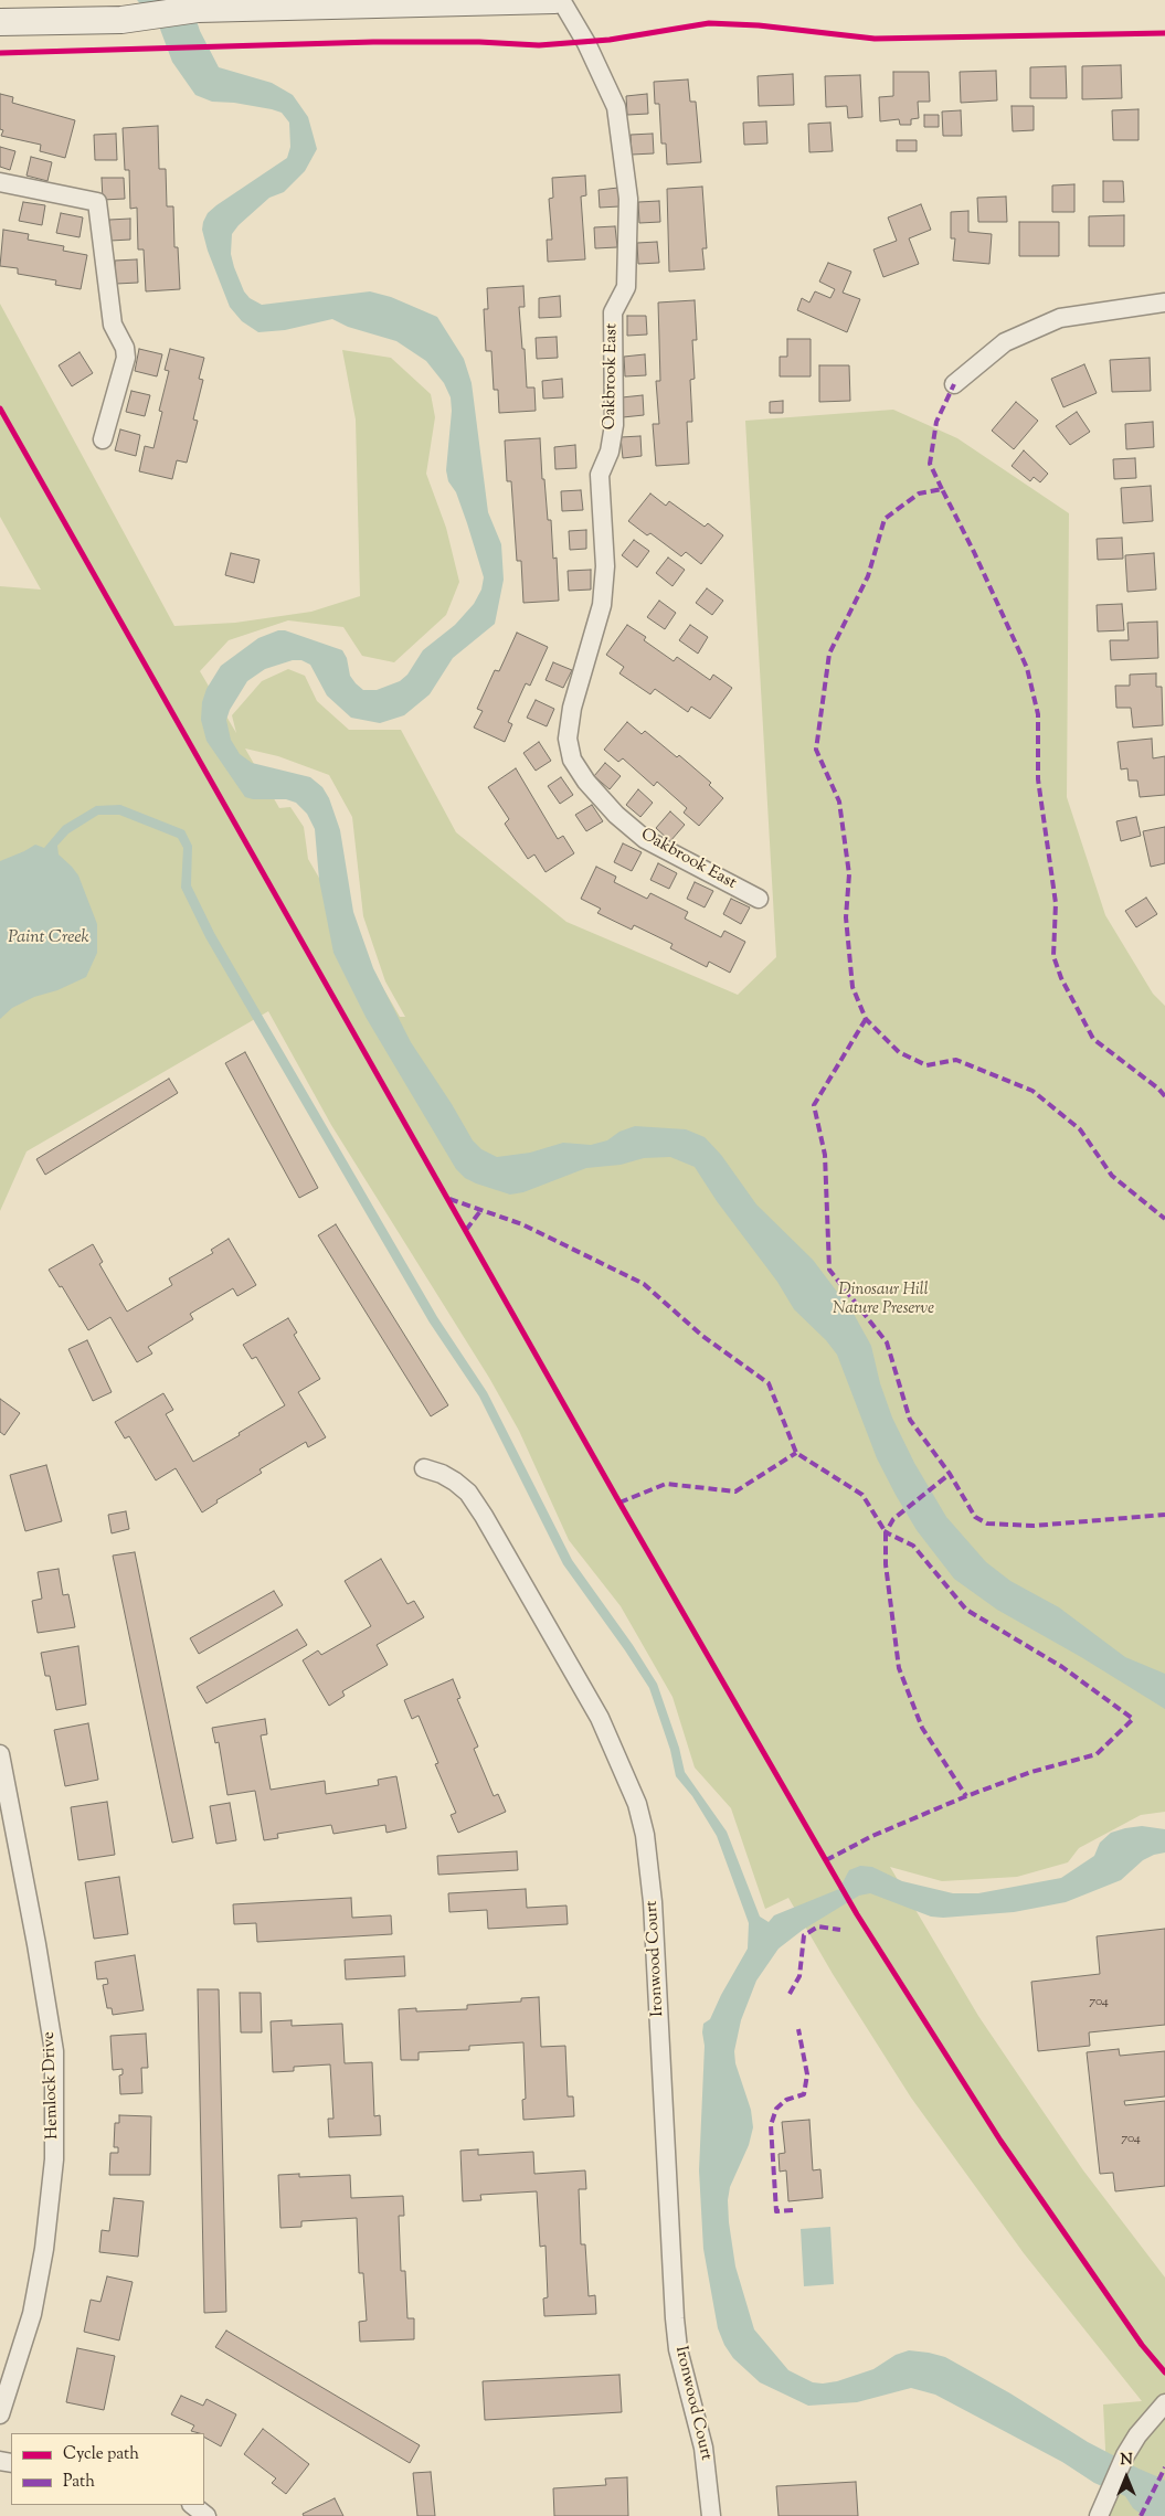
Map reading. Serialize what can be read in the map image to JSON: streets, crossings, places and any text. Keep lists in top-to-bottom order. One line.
{"streets":{"street":["Oakbrook East","Ironwood Court","Hemlock Drive"]},"water":["Paint Creek"],"parks":["Dinosaur Hill Nature Preserve"],"house_numbers":["704","704"],"legend":["Cycle path","Path"],"north":"top"}
